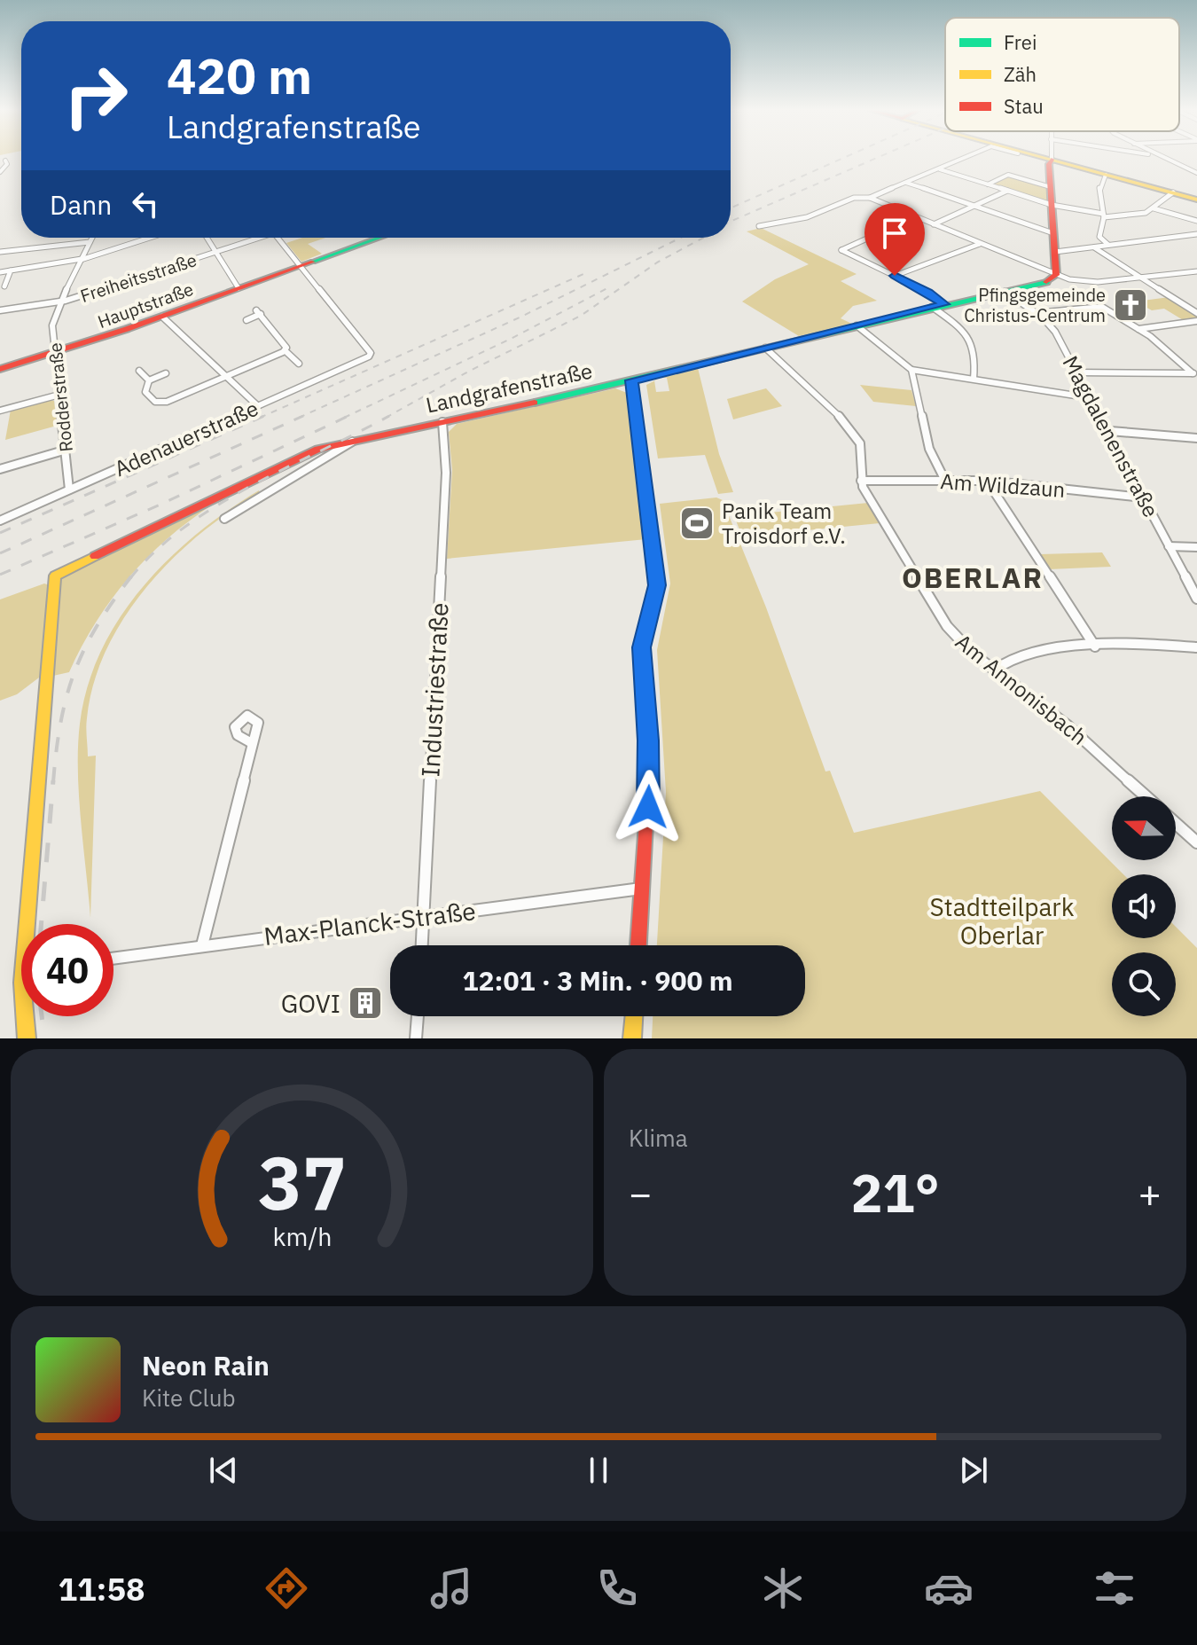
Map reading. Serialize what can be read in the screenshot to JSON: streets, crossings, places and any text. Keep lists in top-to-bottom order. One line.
{"streets":{"street":["Freiheitsstraße","Hauptstraße","Landgrafenstraße","Rodderstraße","Magdalenenstraße","Adenauerstraße","Am Wildzaun","Am Annonisbach","Industriestraße","Max-Planck-Straße"]},"crossings":[["Freiheitsstraße","Rodderstraße"],["Hauptstraße","Rodderstraße"],["Hauptstraße","Adenauerstraße"],["Landgrafenstraße","Magdalenenstraße"],["Landgrafenstraße","Am Annonisbach"],["Landgrafenstraße","Industriestraße"],["Rodderstraße","Adenauerstraße"],["Magdalenenstraße","Am Wildzaun"],["Am Wildzaun","Am Annonisbach"],["Industriestraße","Max-Planck-Straße"]],"districts":["OBERLAR"],"parks":["Stadtteilpark Oberlar"],"places":{"church":["Pfingsgemeinde Christus-Centrum"],"sports":["Panik Team Troisdorf e.V."],"building":["GOVI"]},"legend":["Frei","Zäh","Stau"],"north":"left","page":{"turn":["420 m","Landgrafenstraße"],"then":"Dann","limit":"40","trip":"12:01 · 3 Min. · 900 m","tile":"Klima","heat":["−","21°","+"],"song":["Neon Rain","Kite Club"],"tabs":"11:58","gauge":["37","km/h"]}}
